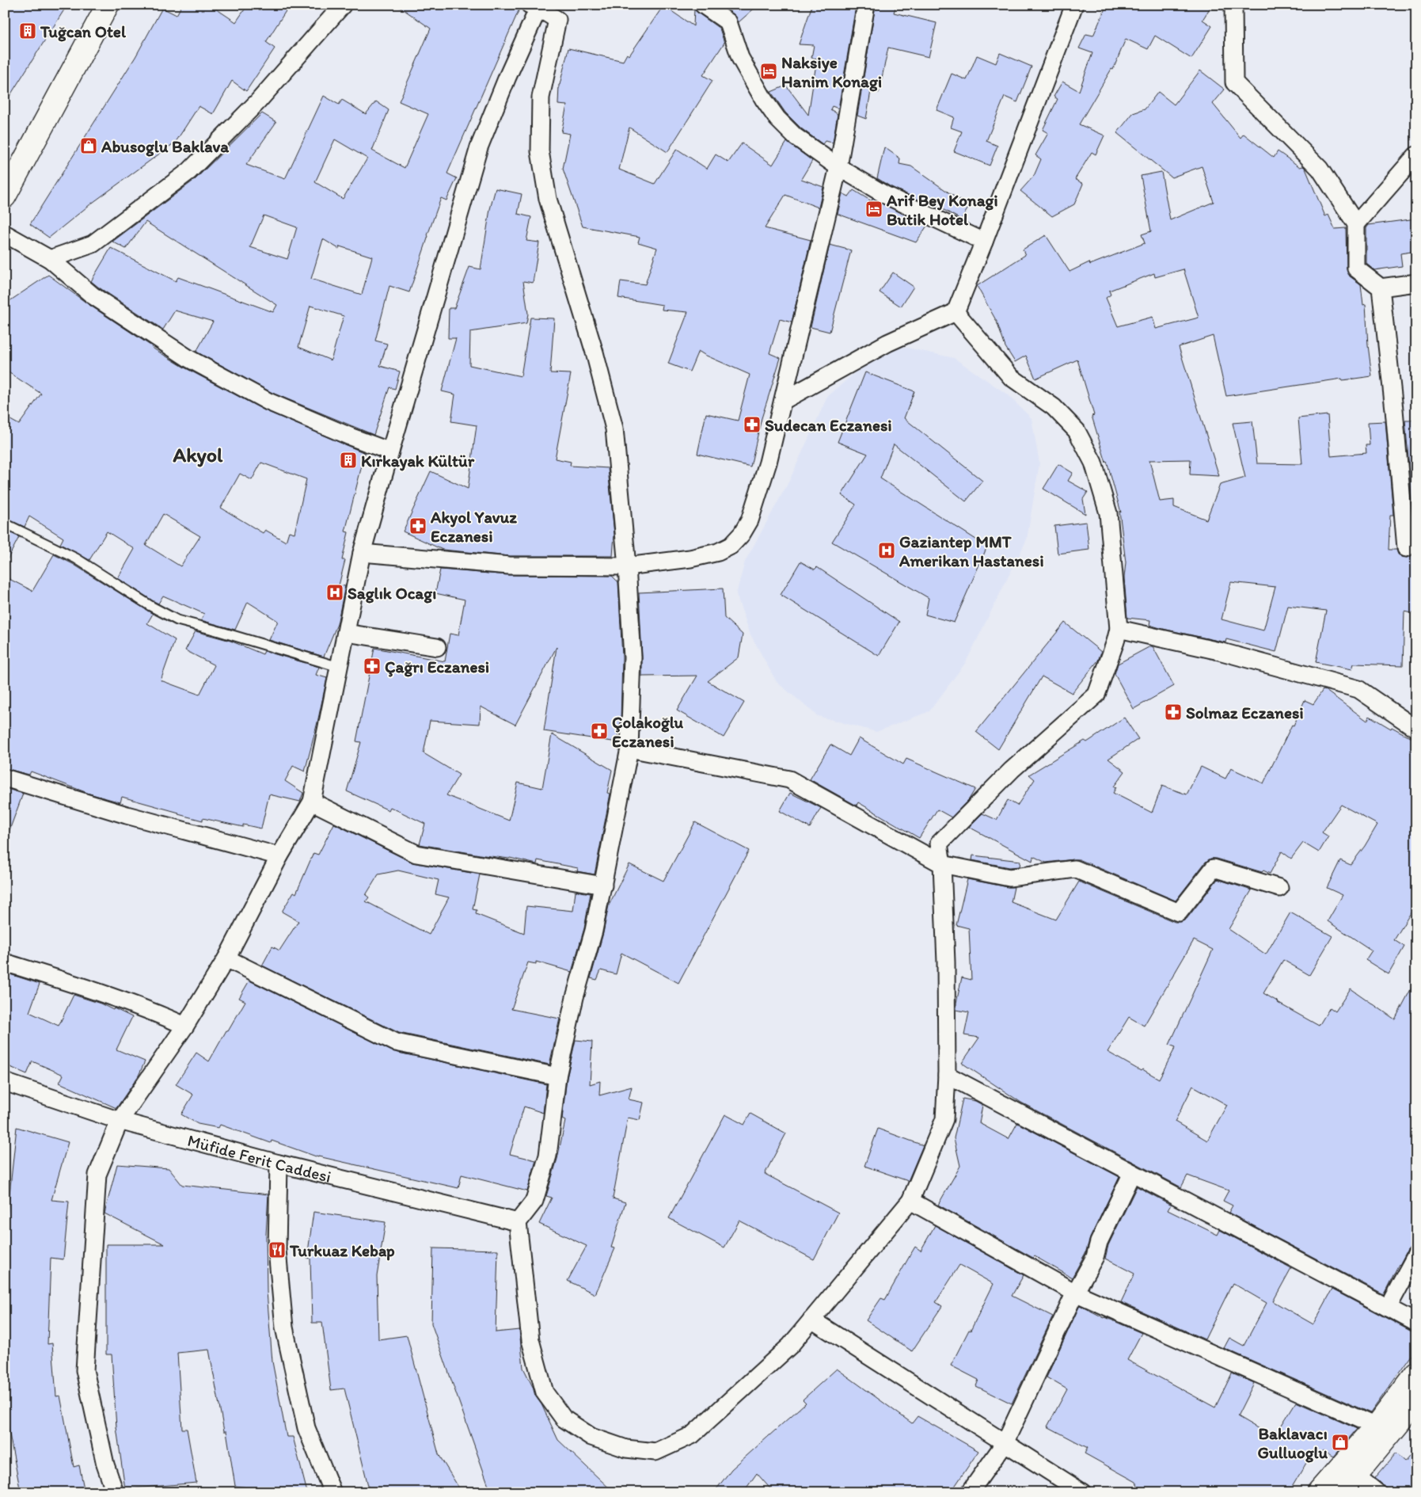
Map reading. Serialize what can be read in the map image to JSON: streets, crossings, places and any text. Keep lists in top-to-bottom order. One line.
{"streets":{"street":["Müfide Ferit Caddesi"]},"districts":["Akyol"],"places":{"building":["Tuğcan Otel","Kırkayak Kültür"],"hotel":["Naksiye Hanim Konagi","Arif Bey Konagi Butik Hotel"],"shop":["Abusoglu Baklava","Baklavacı Gulluoglu"],"pharmacy":["Sudecan Eczanesi","Akyol Yavuz Eczanesi","Çağrı Eczanesi","Solmaz Eczanesi","Çolakoğlu Eczanesi"],"hospital":["Gaziantep MMT Amerikan Hastanesi","Saglık Ocagı"],"restaurant":["Turkuaz Kebap"]}}
